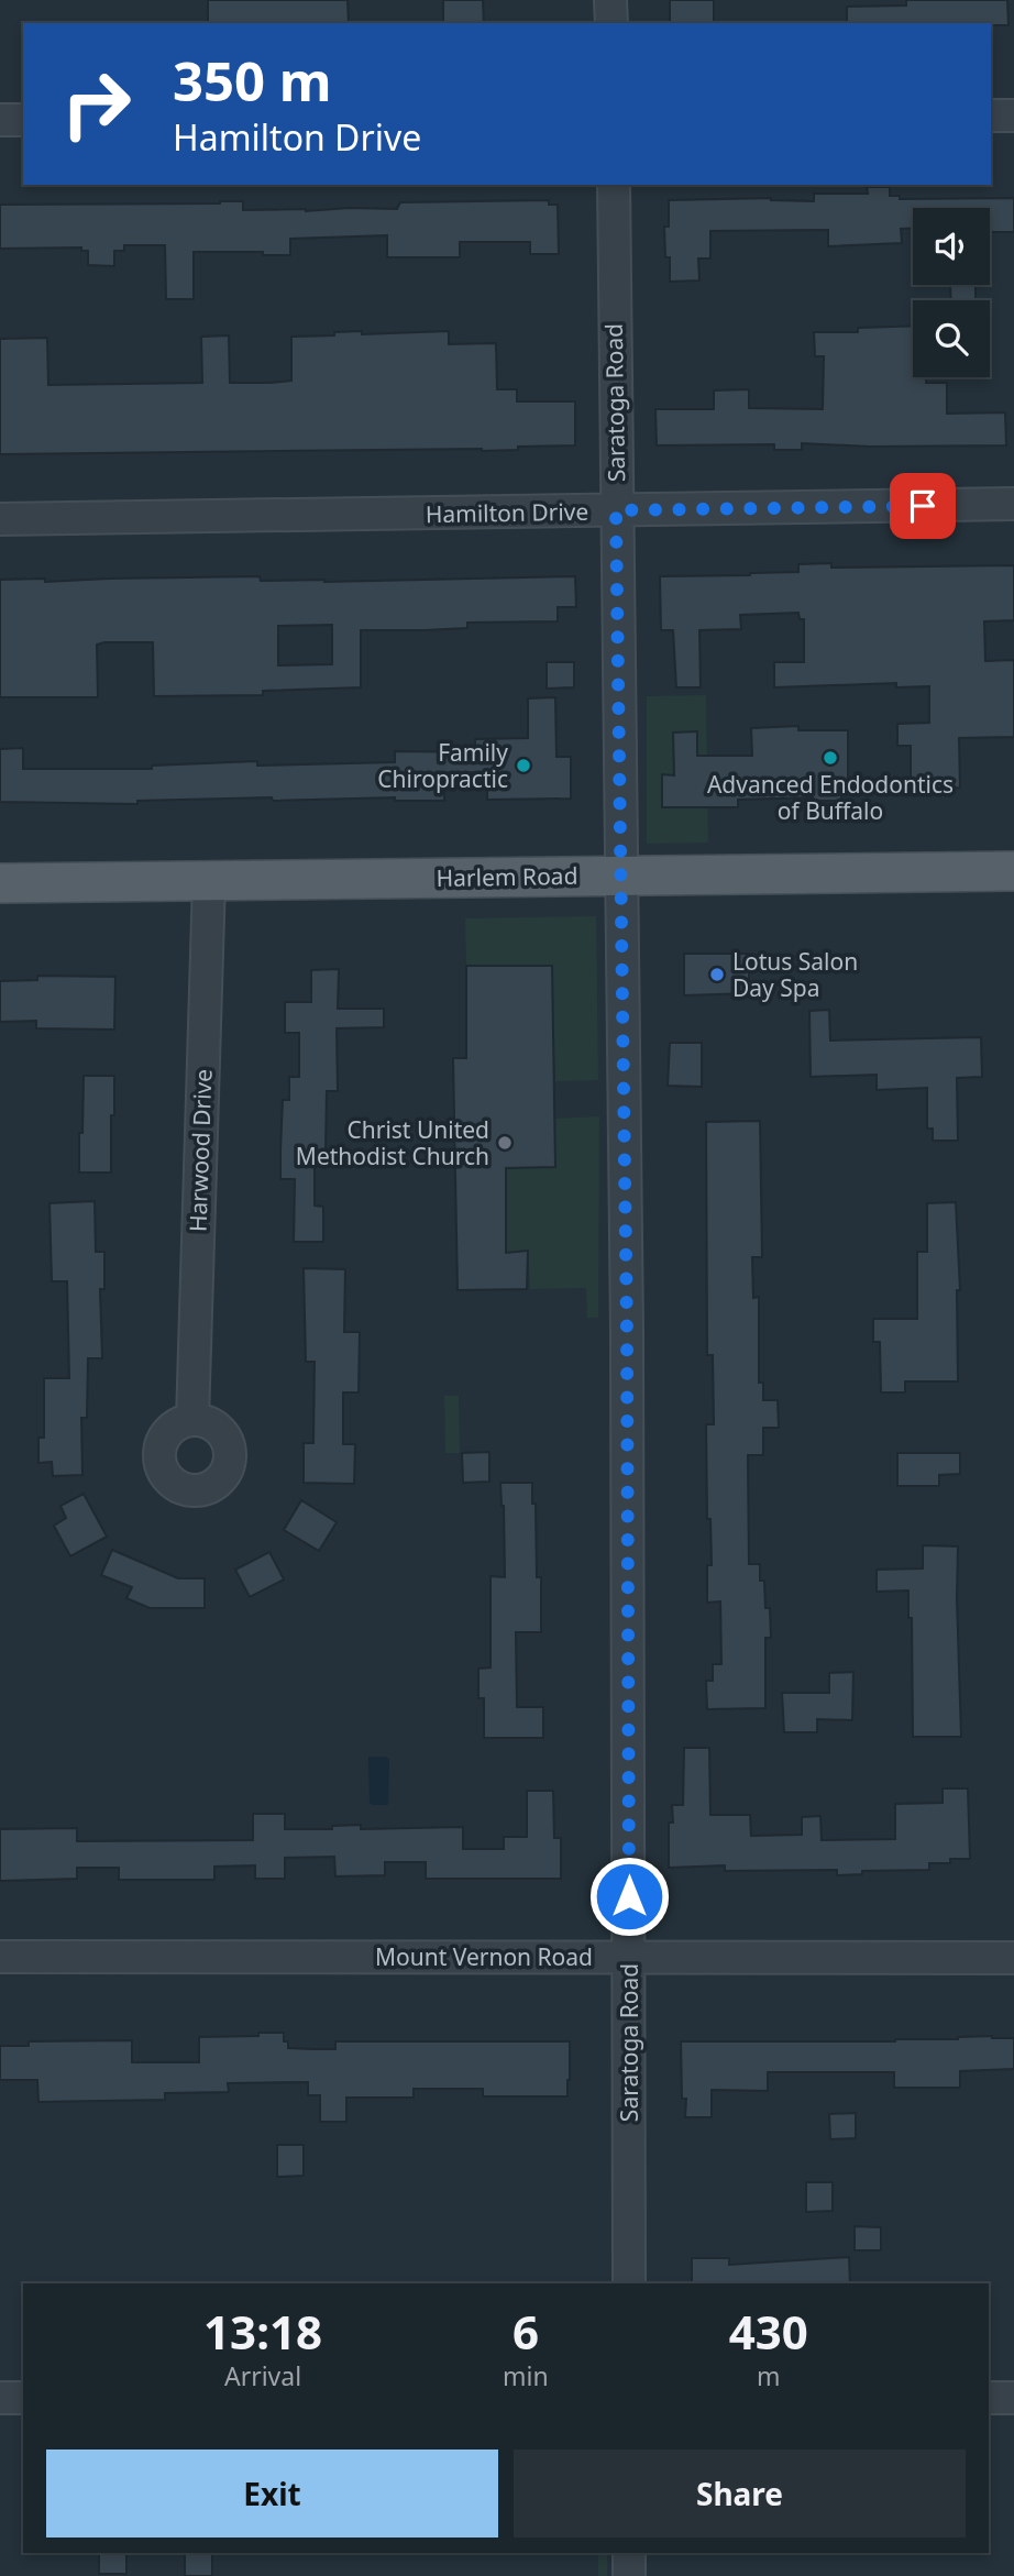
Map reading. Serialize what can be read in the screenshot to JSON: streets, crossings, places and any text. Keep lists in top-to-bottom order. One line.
{"streets":{"main road":["Harlem Road"],"street":["Saratoga Road","Hamilton Drive","Harwood Drive","Mount Vernon Road"]},"crossings":[["Saratoga Road","Hamilton Drive"],["Saratoga Road","Harlem Road"],["Saratoga Road","Mount Vernon Road"],["Harlem Road","Harwood Drive"]],"places":["Advanced Endodontics of Buffalo","Family Chiropractic","Lotus Salon Day Spa","Christ United Methodist Church"],"page":{"turn":["350 m","Hamilton Drive"],"eta":["13:18","Arrival","6","min","430","m"],"buttons":["Exit","Share"]}}
